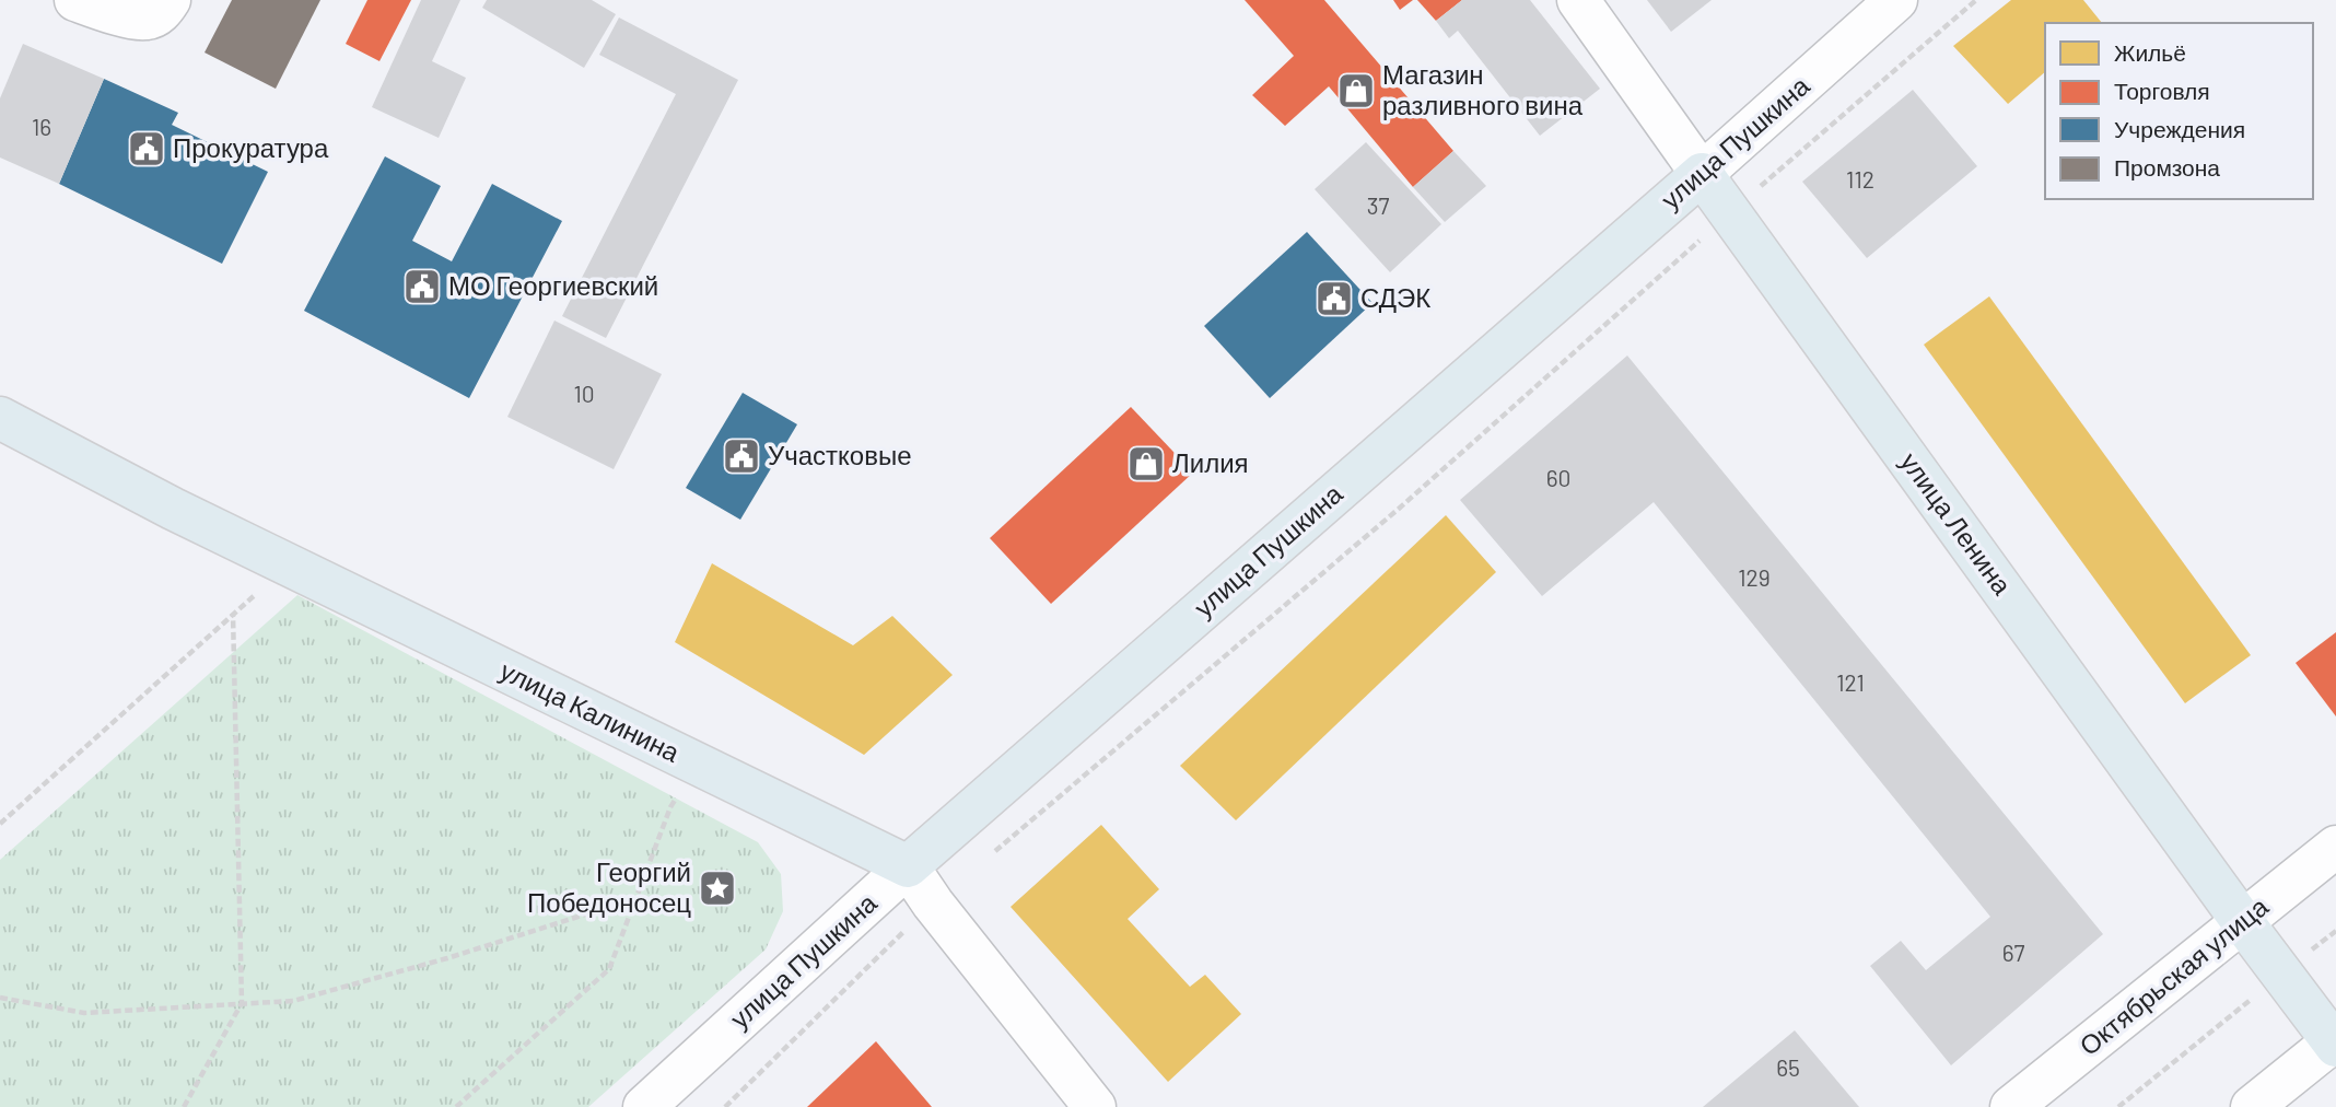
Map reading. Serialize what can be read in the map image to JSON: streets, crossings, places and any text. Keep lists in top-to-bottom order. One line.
{"streets":{"main road":["улица Пушкина","улица Ленина","улица Калинина"],"street":["Октябрьская улица"]},"crossings":[["улица Пушкина","улица Ленина"],["улица Пушкина","улица Калинина"],["улица Ленина","Октябрьская улица"]],"places":{"shop":["Магазин разливного вина","Лилия"],"public building":["Прокуратура","МО Георгиевский","СДЭК","Участковые"],"place":["Георгий Победоносец"]},"house_numbers":["16","112","37","10","60","129","121","67","65"],"legend":["Жильё","Торговля","Учреждения","Промзона"]}
